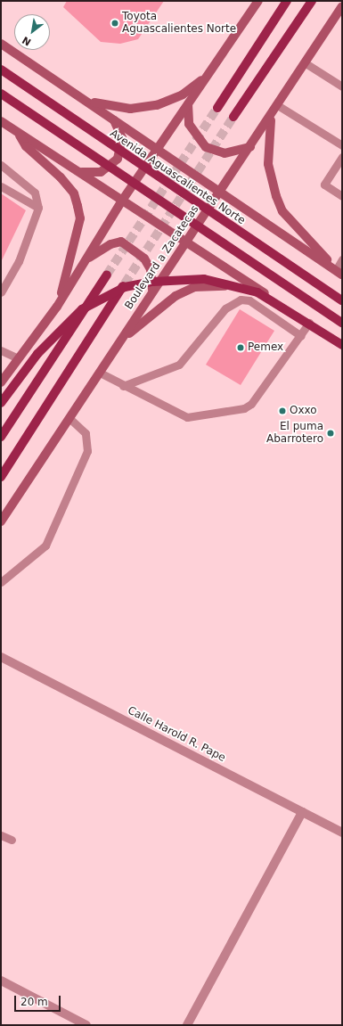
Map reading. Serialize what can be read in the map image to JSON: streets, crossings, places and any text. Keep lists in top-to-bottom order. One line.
{"streets":{"main road":["Avenida Aguascalientes Norte","Boulevard a Zacatecas"],"street":["Calle Harold R. Pape"]},"crossings":[["Avenida Aguascalientes Norte","Boulevard a Zacatecas"]],"places":["Toyota Aguascalientes Norte","Pemex","Oxxo","El puma Abarrotero"],"scale_bar":"20 m","north":"bottom left"}
